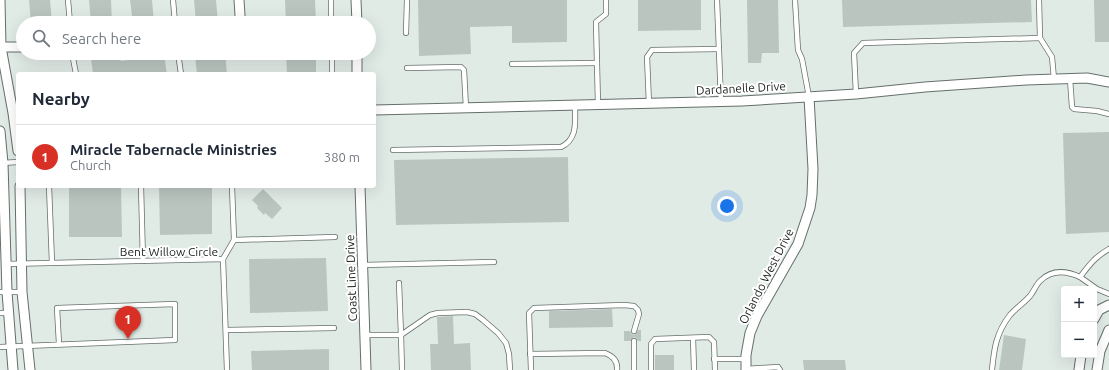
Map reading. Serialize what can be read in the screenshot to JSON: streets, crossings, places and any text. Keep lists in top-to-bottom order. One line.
{"streets":{"street":["Dardanelle Drive","Orlando West Drive","Coast Line Drive"],"lane":["Bent Willow Circle"]},"crossings":[["Dardanelle Drive","Orlando West Drive"]],"page":{"search":"Search here","heading":"Nearby","list":[{"mark":"1","name":"Miracle Tabernacle Ministries","note":"Church","value":"380 m"}],"map_buttons":["+","−"],"pins":"1"}}
